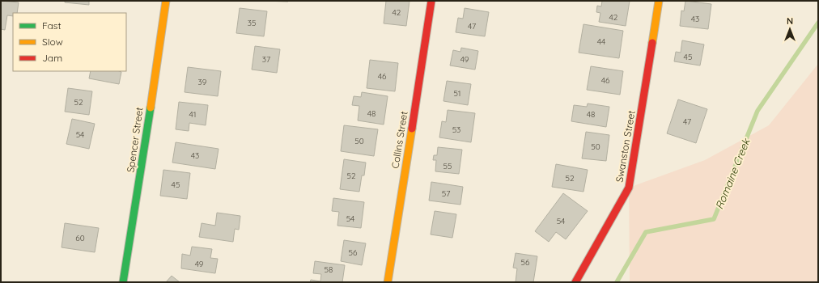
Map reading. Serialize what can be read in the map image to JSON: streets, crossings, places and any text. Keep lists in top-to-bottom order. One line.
{"streets":{"street":["Spencer Street","Collins Street","Swanston Street"]},"water":["Romaine Creek"],"house_numbers":["42","42","43","35","47","44","45","37","49","46","46","39","51","52","48","41","48","47","53","54","50","50","43","55","52","52","45","57","54","54","60","56","56","49","58"],"legend":["Fast","Slow","Jam"],"north":"top"}
